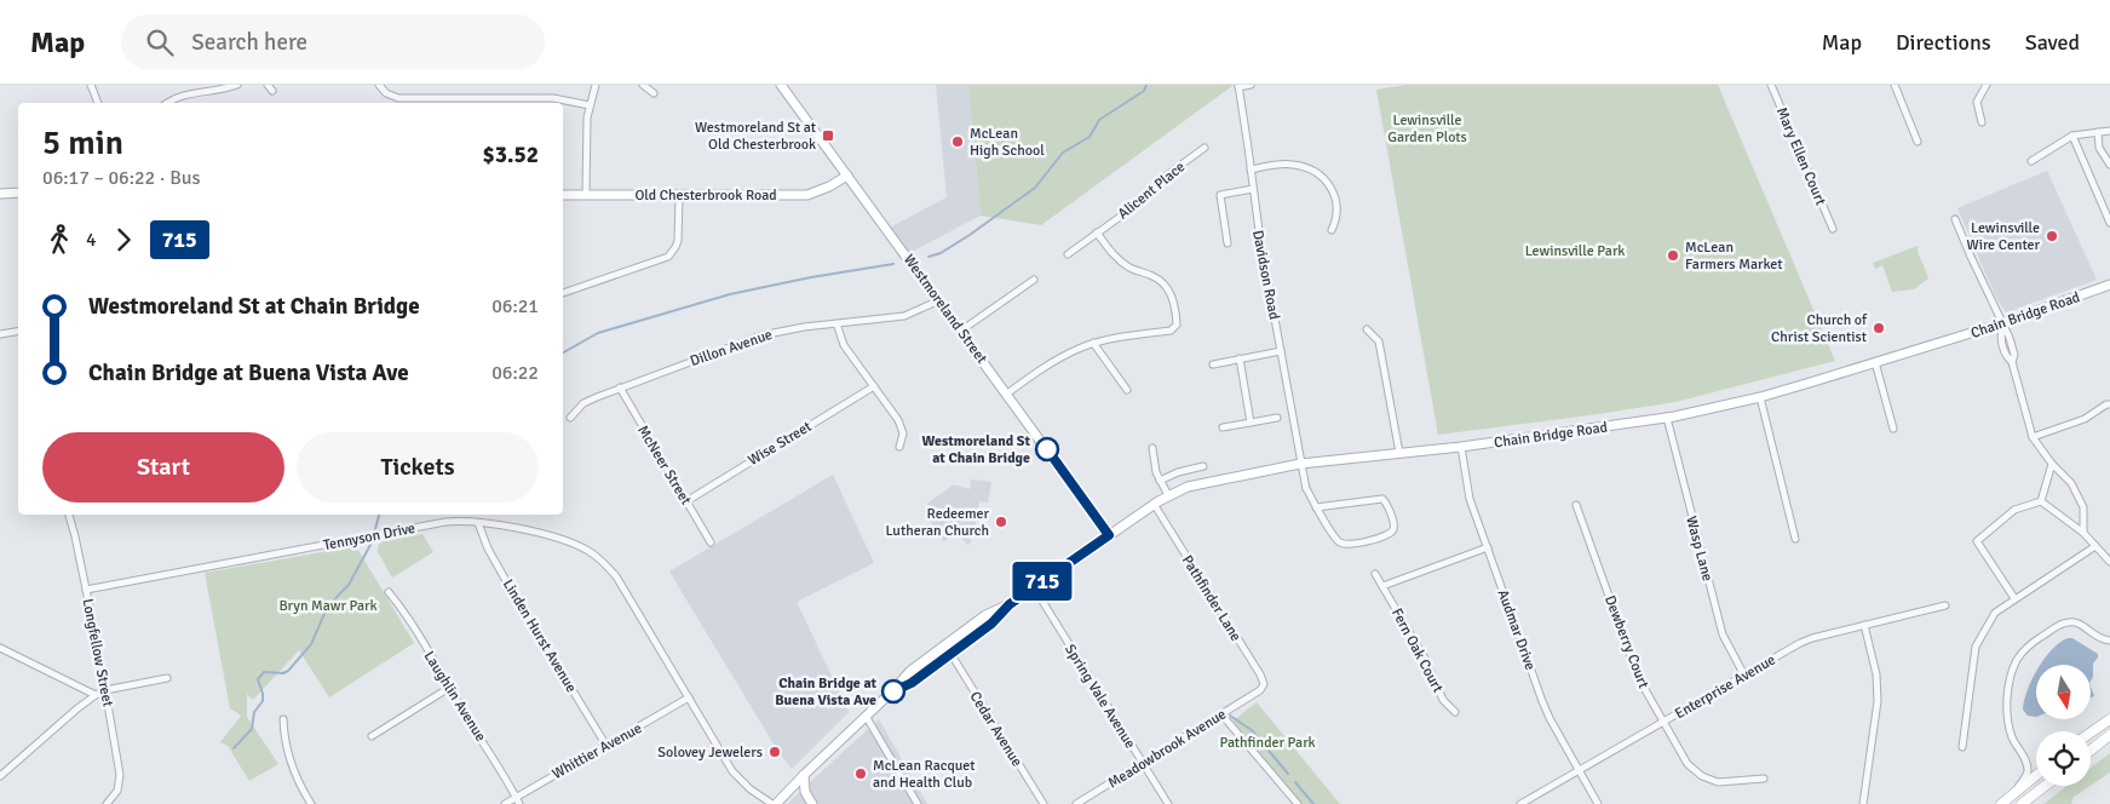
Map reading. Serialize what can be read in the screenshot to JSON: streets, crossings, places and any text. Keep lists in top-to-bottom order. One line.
{"streets":{"main road":["Old Chesterbrook Road","Westmoreland Street","Chain Bridge Road"],"street":["Mary Ellen Court","Alicent Place","Davidson Road","Dillon Avenue","Wise Street","McNeer Street","Tennyson Drive","Wasp Lane","Pathfinder Lane","Audmar Drive","Linden Hurst Avenue","Dewberry Court","Fern Oak Court","Longfellow Street","Enterprise Avenue","Laughlin Avenue","Spring Vale Avenue","Cedar Avenue","Meadowbrook Avenue","Whittier Avenue"]},"crossings":[["Old Chesterbrook Road","Westmoreland Street"],["Davidson Road","Chain Bridge Road"],["Westmoreland Street","Chain Bridge Road"],["Westmoreland Street","Dillon Avenue"],["Chain Bridge Road","Tennyson Drive"],["Chain Bridge Road","Wasp Lane"],["Chain Bridge Road","Pathfinder Lane"],["Chain Bridge Road","Audmar Drive"],["Chain Bridge Road","Spring Vale Avenue"],["Chain Bridge Road","Cedar Avenue"],["Dillon Avenue","McNeer Street"],["Wise Street","McNeer Street"],["Tennyson Drive","Linden Hurst Avenue"],["Tennyson Drive","Longfellow Street"],["Tennyson Drive","Whittier Avenue"],["Wasp Lane","Enterprise Avenue"],["Pathfinder Lane","Meadowbrook Avenue"],["Audmar Drive","Enterprise Avenue"],["Linden Hurst Avenue","Whittier Avenue"],["Dewberry Court","Enterprise Avenue"],["Laughlin Avenue","Whittier Avenue"],["Spring Vale Avenue","Meadowbrook Avenue"]],"parks":["Lewinsville Garden Plots","Lewinsville Park","Bryn Mawr Park","Pathfinder Park"],"places":{"transit":["Westmoreland St at Old Chesterbrook"],"other":["McLean High School","Lewinsville Wire Center","McLean Farmers Market","Church of Christ Scientist","Westmoreland St at Chain Bridge","Redeemer Lutheran Church","Chain Bridge at Buena Vista Ave","Solovey Jewelers","McLean Racquet and Health Club"]},"lines":["bus line 715"],"north":"bottom","page":{"header":"Map","search":"Search here","nav":["Map","Directions","Saved"],"on_map":"715","heading":["5 min","06:17 – 06:22 · Bus","$3.52"],"legs":["4","715"],"list":[{"name":"Westmoreland St at Chain Bridge","value":"06:21"},{"name":"Chain Bridge at Buena Vista Ave","value":"06:22"}],"buttons":["Start","Tickets"]}}
